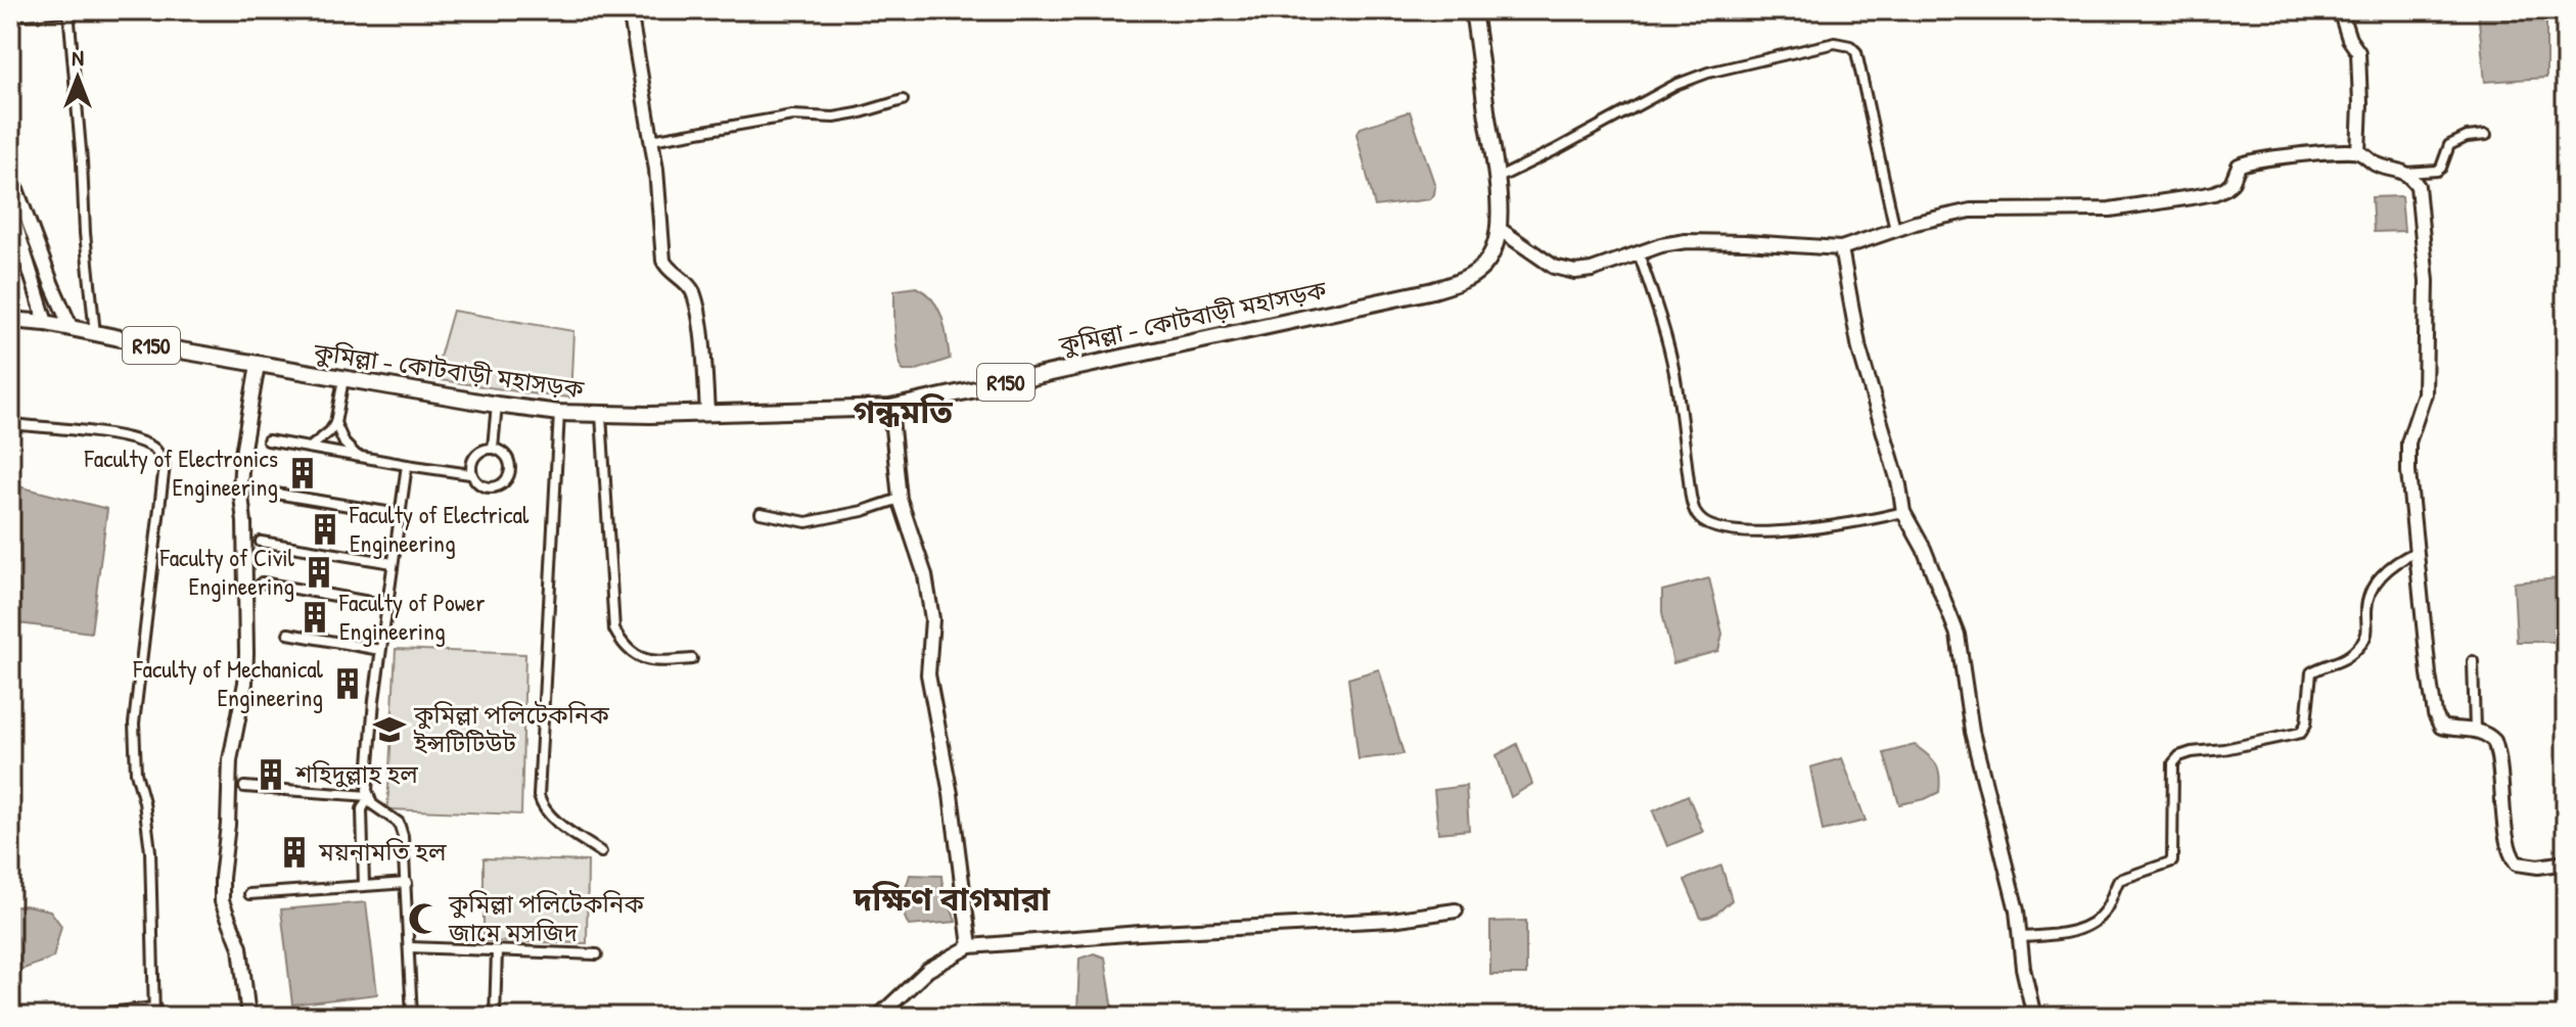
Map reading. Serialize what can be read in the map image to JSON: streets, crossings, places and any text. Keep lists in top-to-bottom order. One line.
{"streets":{"main road":["কুমিল্লা - কোটবাড়ী মহাসড়ক","R150"]},"crossings":[["কুমিল্লা - কোটবাড়ী মহাসড়ক","R150"]],"districts":["গন্ধমতি","দক্ষিণ বাগমারা"],"places":{"building":["Faculty of Electronics Engineering","Faculty of Electrical Engineering","Faculty of Civil Engineering","Faculty of Power Engineering","Faculty of Mechanical Engineering","শহিদুল্লাহ হল","ময়নামতি হল"],"school or university":["কুমিল্লা পলিটেকনিক ইন্সটিটিউট"],"mosque":["কুমিল্লা পলিটেকনিক জামে মসজিদ"]},"north":"top"}
